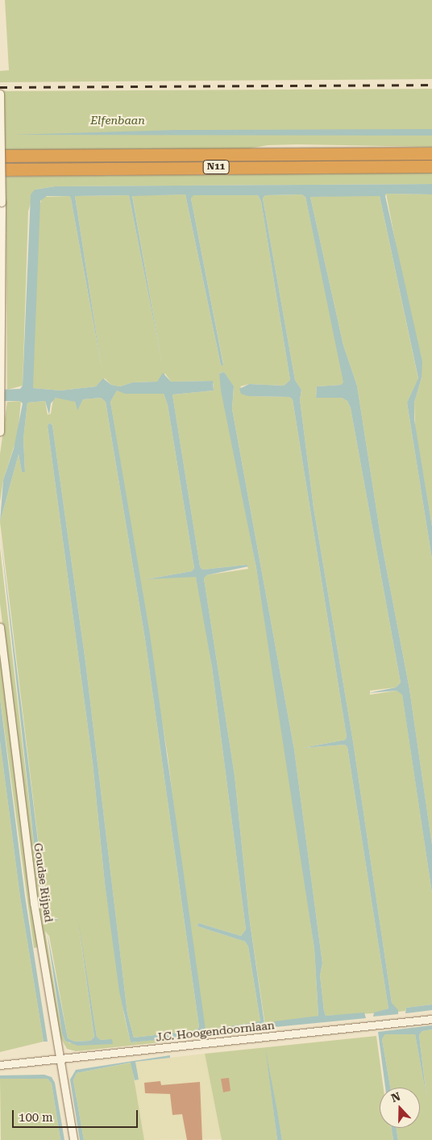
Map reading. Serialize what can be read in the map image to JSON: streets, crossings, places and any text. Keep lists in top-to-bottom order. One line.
{"streets":{"highway":["N11"],"street":["Goudse Rijpad","J.C. Hoogendoornlaan"]},"crossings":[["Goudse Rijpad","J.C. Hoogendoornlaan"]],"parks":["Elfenbaan"],"scale_bar":"100 m","north":"top"}
